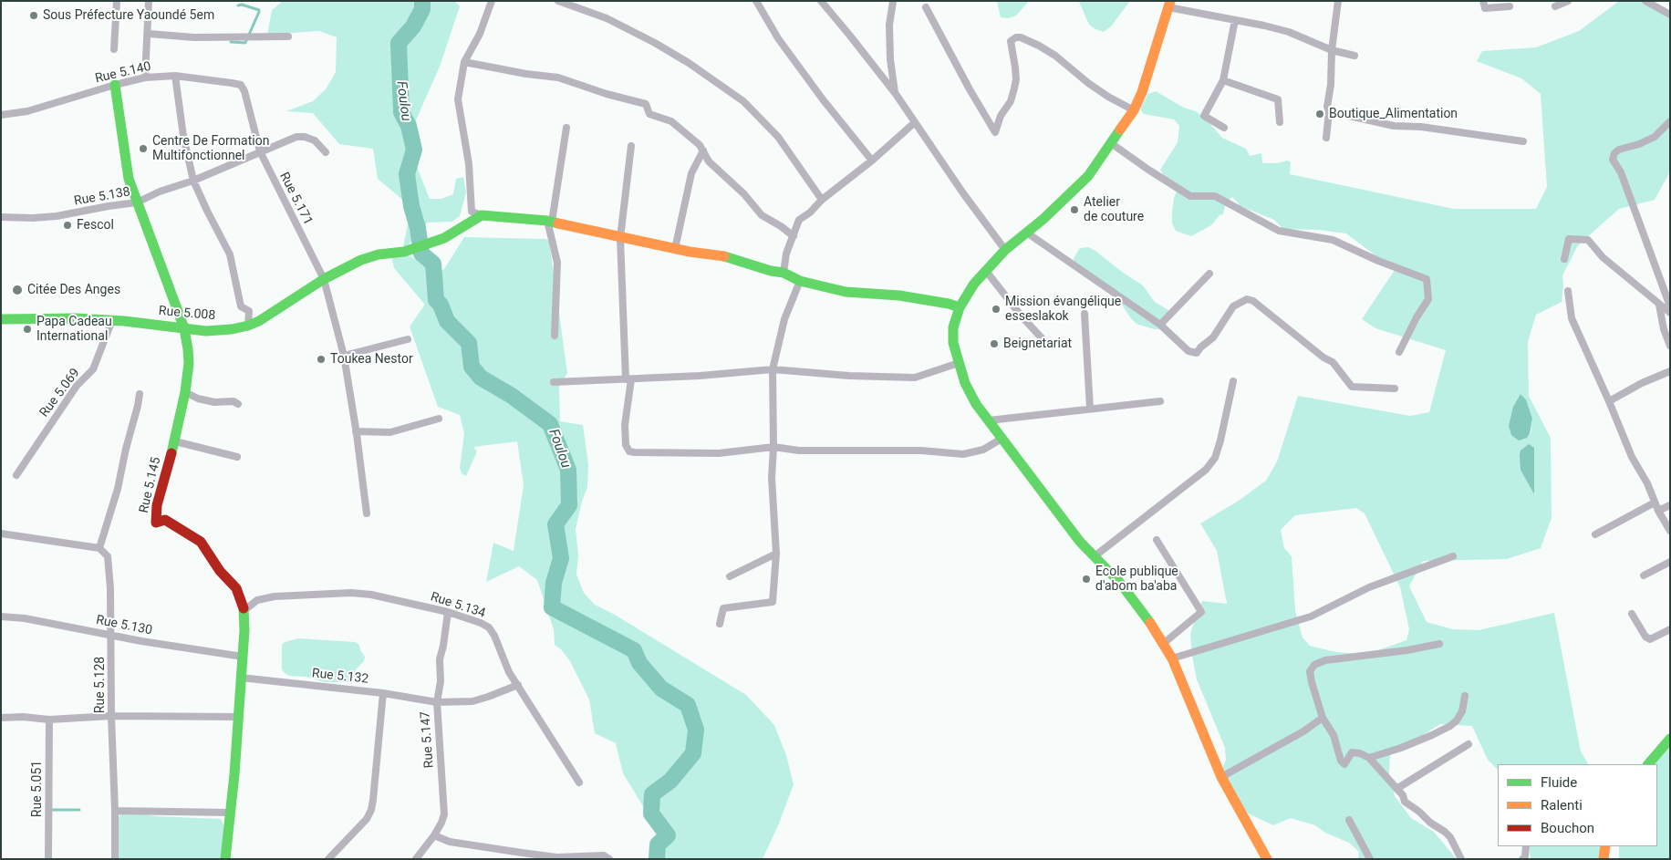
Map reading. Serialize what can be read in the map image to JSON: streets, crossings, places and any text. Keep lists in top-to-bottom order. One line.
{"streets":{"street":["Rue 5.140","Rue 5.138","Rue 5.171","Rue 5.008","Rue 5.069","Rue 5.145","Rue 5.134","Rue 5.130","Rue 5.132","Rue 5.128","Rue 5.147","Rue 5.051"]},"crossings":[["Rue 5.140","Rue 5.171"],["Rue 5.140","Rue 5.145"],["Rue 5.138","Rue 5.171"],["Rue 5.138","Rue 5.145"],["Rue 5.171","Rue 5.008"],["Rue 5.008","Rue 5.069"],["Rue 5.008","Rue 5.145"],["Rue 5.145","Rue 5.134"],["Rue 5.145","Rue 5.130"],["Rue 5.145","Rue 5.132"],["Rue 5.134","Rue 5.132"],["Rue 5.134","Rue 5.147"],["Rue 5.130","Rue 5.128"],["Rue 5.132","Rue 5.147"]],"water":["Foulou"],"places":["Sous Préfecture Yaoundé 5em","Boutique_Alimentation","Centre De Formation Multifonctionnel","Atelier de couture","Fescol","Citée Des Anges","Mission évangélique esseslakok","Papa Cadeau International","Beignetariat","Toukea Nestor","Ecole publique d'abom ba'aba"],"legend":["Fluide","Ralenti","Bouchon"]}
